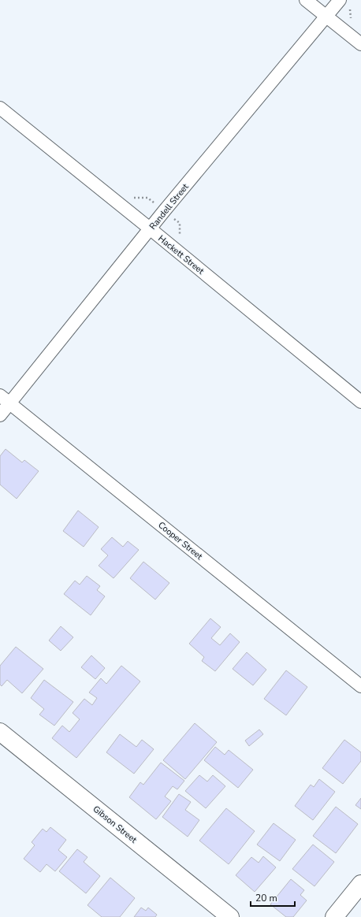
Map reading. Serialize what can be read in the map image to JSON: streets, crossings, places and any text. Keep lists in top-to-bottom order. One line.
{"streets":{"street":["Randell Street","Hackett Street","Cooper Street","Gibson Street"]},"crossings":[["Randell Street","Hackett Street"],["Randell Street","Cooper Street"]],"scale_bar":"20 m"}
